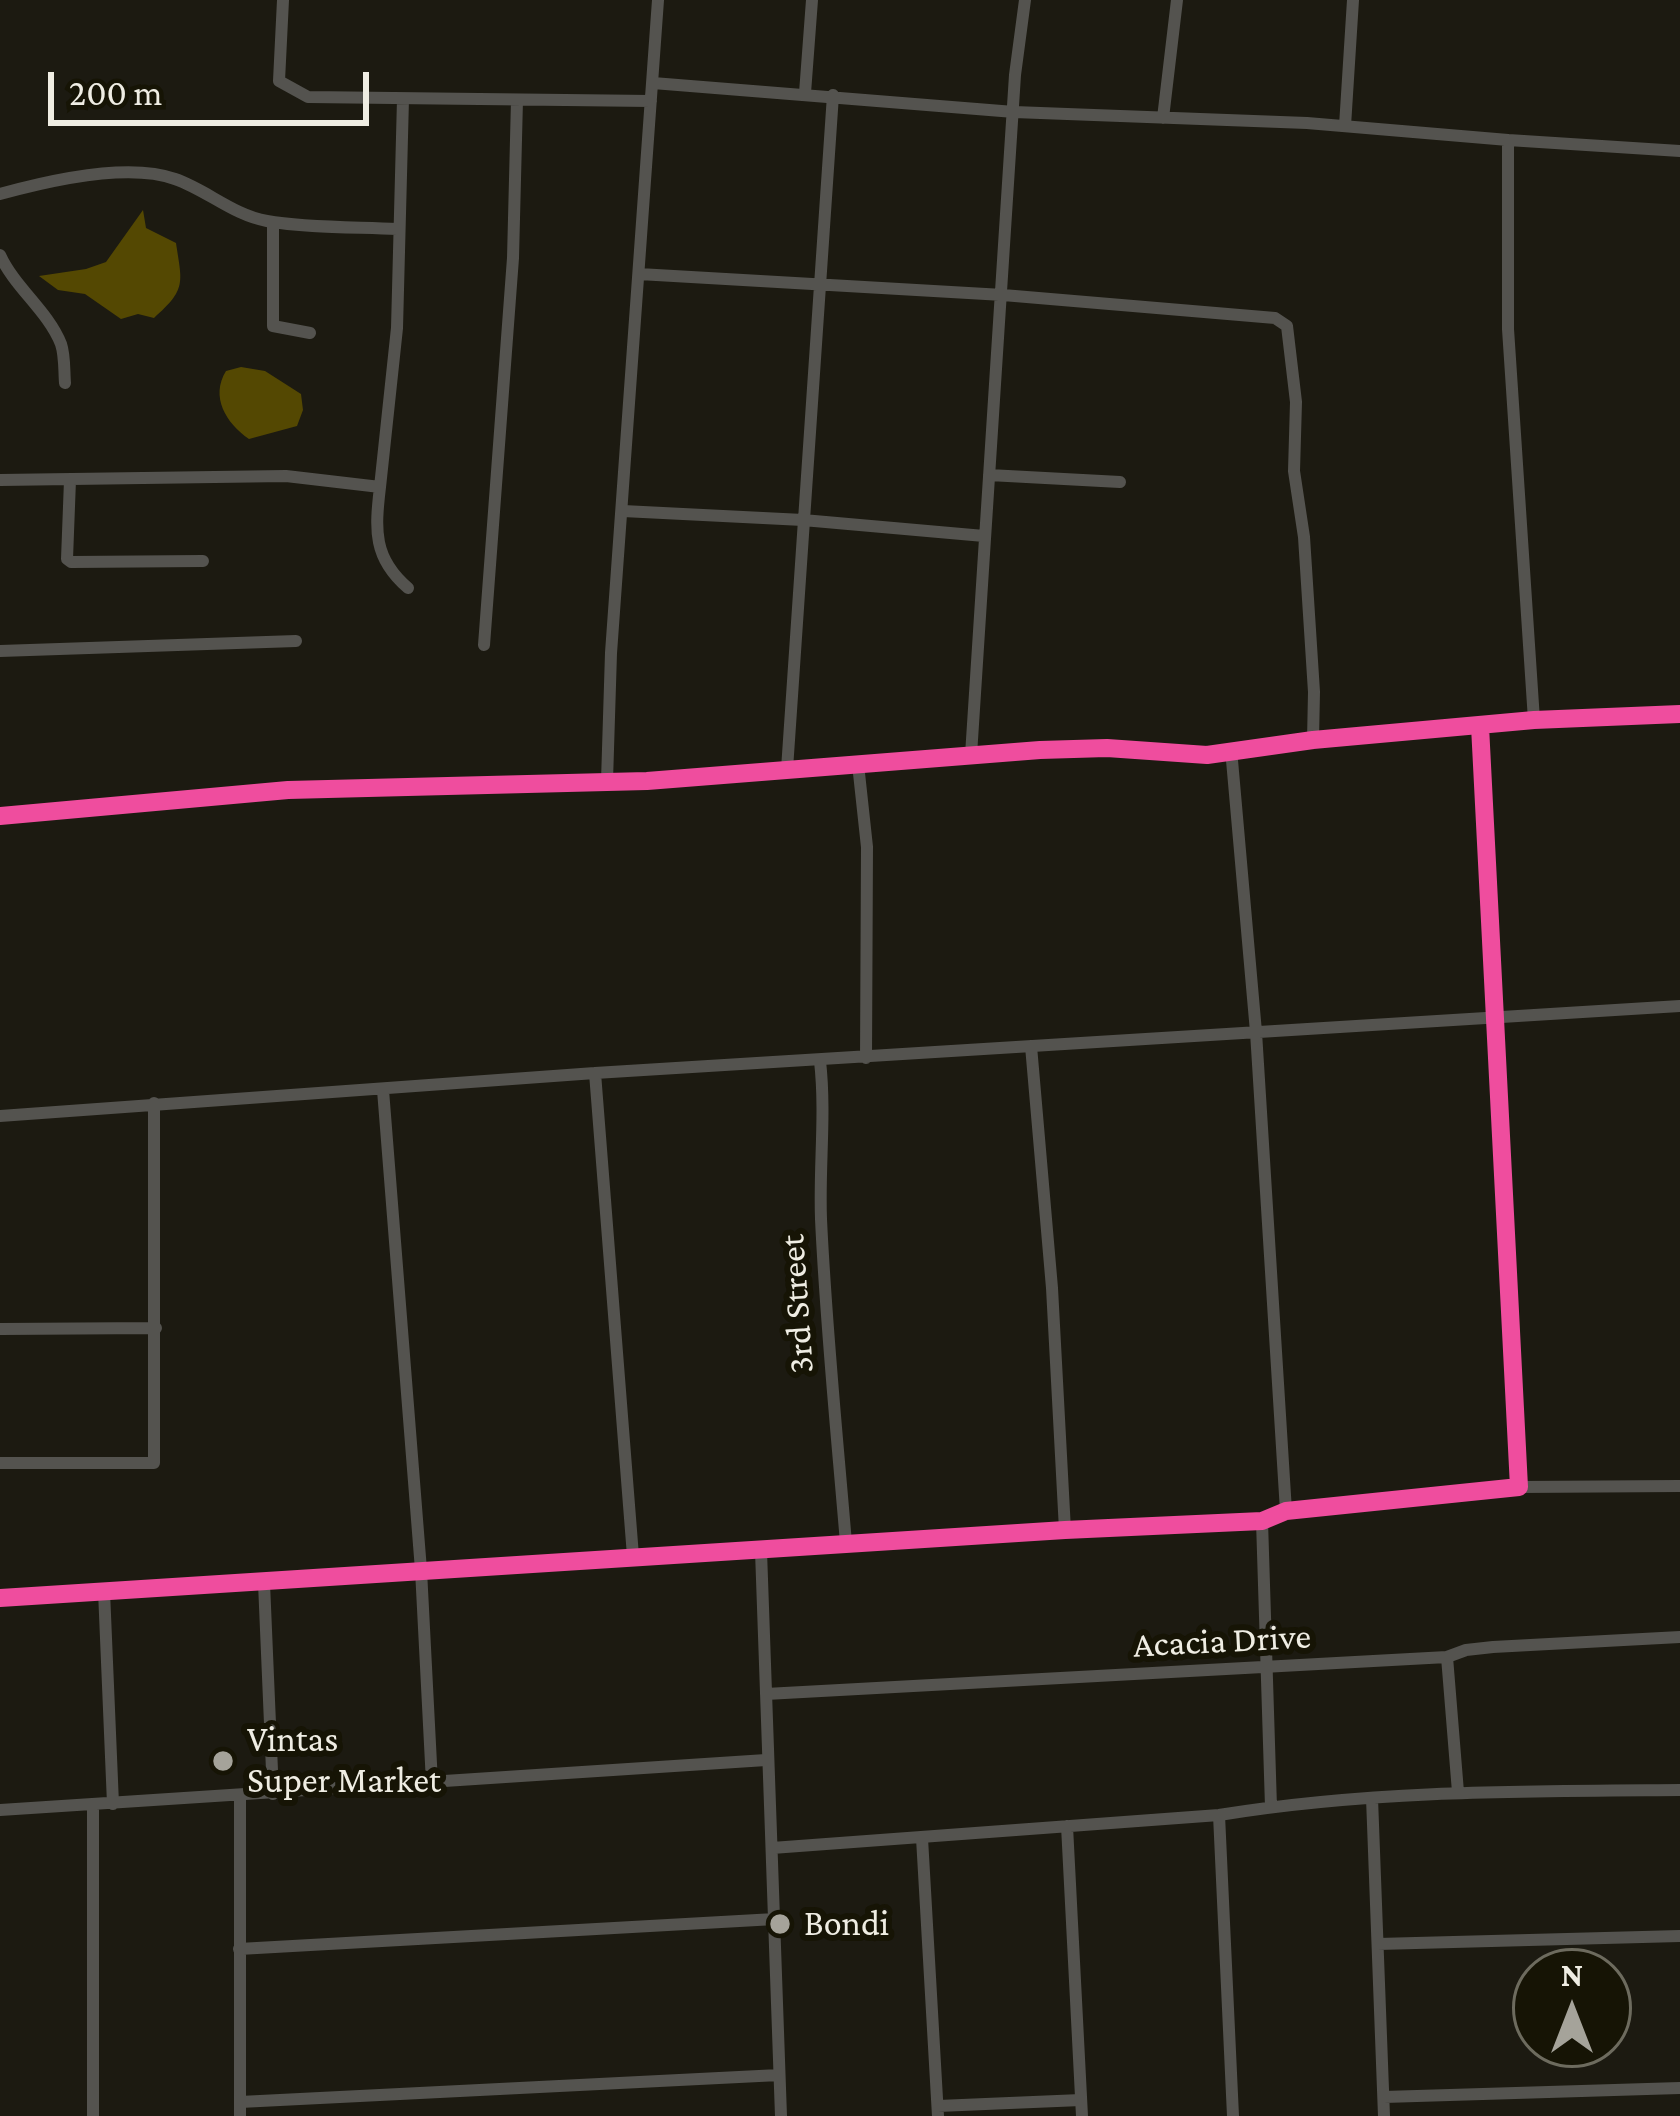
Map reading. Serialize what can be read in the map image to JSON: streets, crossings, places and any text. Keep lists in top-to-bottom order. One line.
{"streets":{"street":["3rd Street","Acacia Drive"]},"places":["Vintas Super Market","Bondi"],"scale_bar":"200 m","north":"top"}
